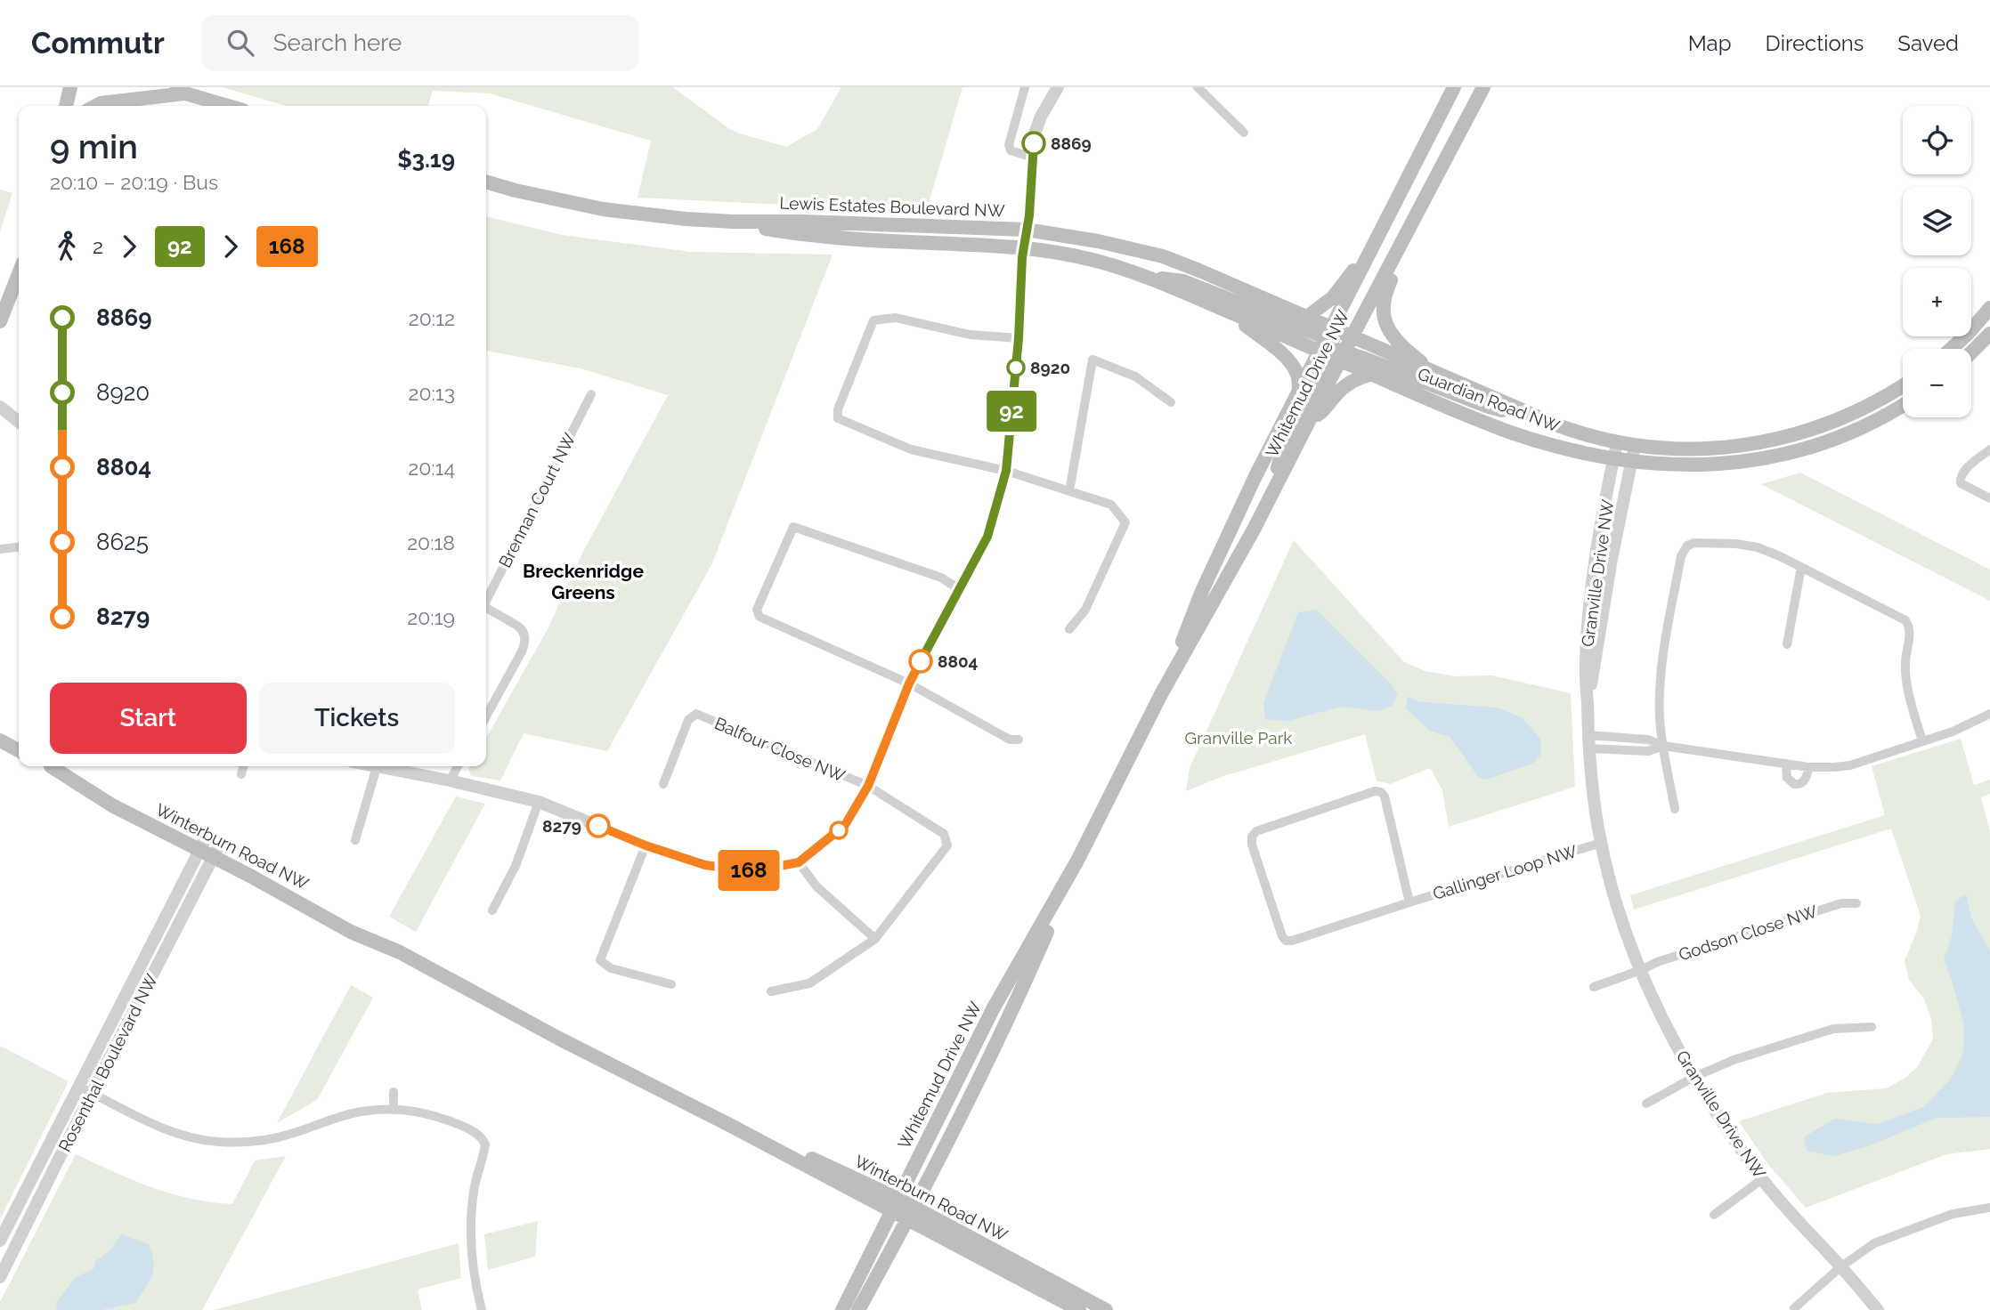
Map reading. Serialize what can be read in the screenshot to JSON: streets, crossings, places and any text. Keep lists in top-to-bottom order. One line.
{"streets":{"main road":["Lewis Estates Boulevard NW","Whitemud Drive NW","Guardian Road NW","Winterburn Road NW"],"street":["Brennan Court NW","Granville Drive NW","Balfour Close NW","Gallinger Loop NW","Godson Close NW","Rosenthal Boulevard NW"]},"crossings":[["Lewis Estates Boulevard NW","Whitemud Drive NW"],["Lewis Estates Boulevard NW","Guardian Road NW"],["Whitemud Drive NW","Guardian Road NW"],["Whitemud Drive NW","Winterburn Road NW"],["Guardian Road NW","Granville Drive NW"],["Granville Drive NW","Gallinger Loop NW"],["Granville Drive NW","Godson Close NW"],["Winterburn Road NW","Rosenthal Boulevard NW"]],"districts":["Breckenridge Greens"],"parks":["Granville Park"],"places":["8869","8920","8804","8279"],"lines":["bus line 92","bus line 168"],"page":{"header":"Commutr","search":"Search here","nav":["Map","Directions","Saved"],"on_map":["92","168"],"map_buttons":["+","−"],"heading":["9 min","20:10 – 20:19 · Bus","$3.19"],"legs":["2","92","168"],"list":[{"name":"8869","value":"20:12"},{"name":"8920","value":"20:13"},{"name":"8804","value":"20:14"},{"name":"8625","value":"20:18"},{"name":"8279","value":"20:19"}],"buttons":["Start","Tickets"]}}
